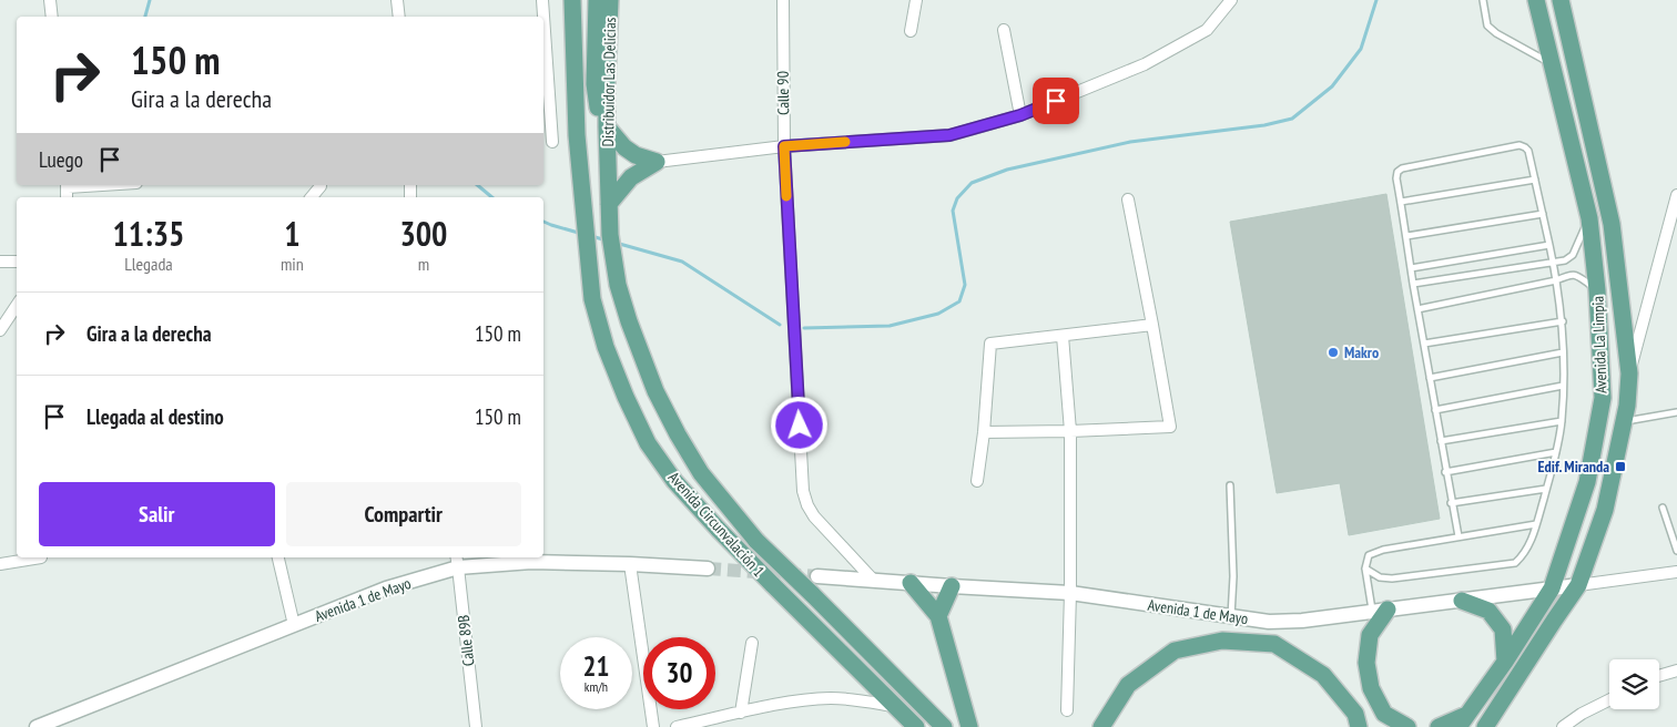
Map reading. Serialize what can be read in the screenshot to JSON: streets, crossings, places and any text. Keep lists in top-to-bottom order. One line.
{"streets":{"main road":["Distribuidor Las Delicias","Avenida La Limpia","Avenida Circunvalación 1"],"street":["Calle 90","Avenida 1 de Mayo","Calle 89B"]},"crossings":[["Distribuidor Las Delicias","Avenida Circunvalación 1"],["Calle 90","Avenida 1 de Mayo"],["Avenida La Limpia","Avenida 1 de Mayo"],["Avenida 1 de Mayo","Calle 89B"]],"places":{"other":["Makro"],"transit":["Edif. Miranda"]},"page":{"turn":["150 m","Gira a la derecha"],"then":"Luego","eta":["11:35","Llegada","1","min","300","m"],"list":[{"name":"Gira a la derecha","value":"150 m"},{"name":"Llegada al destino","value":"150 m"}],"buttons":["Salir","Compartir"],"speed":"21 km/h","limit":"30"}}
